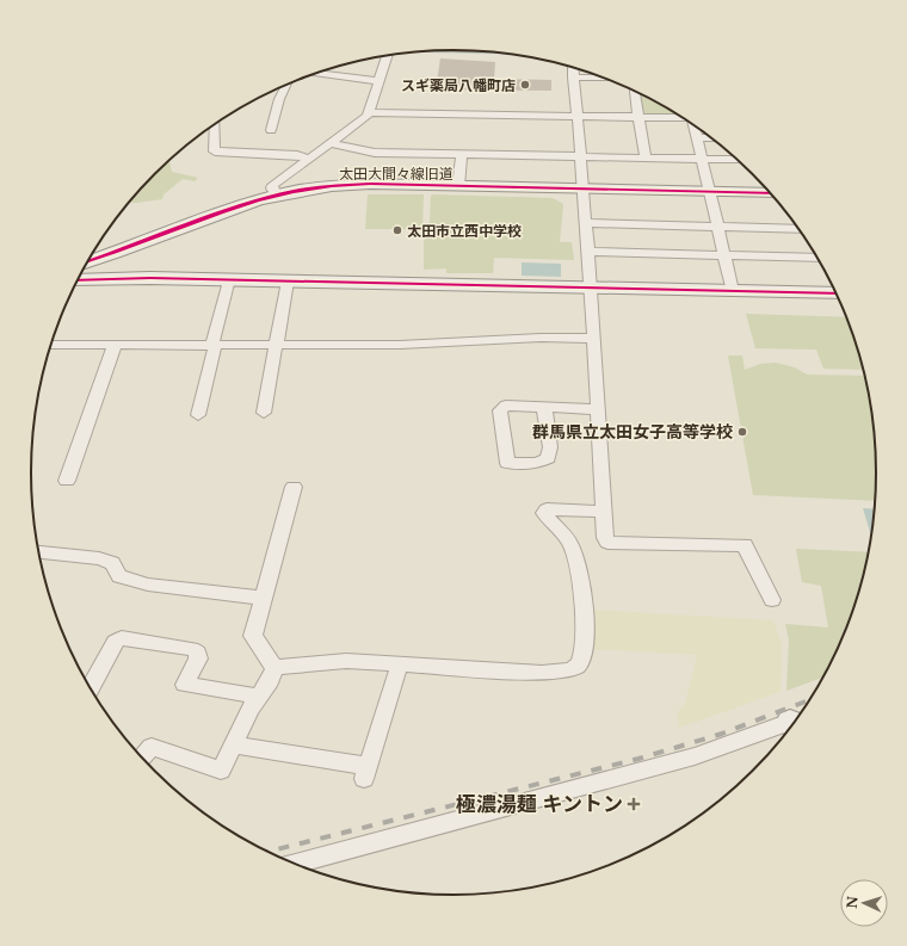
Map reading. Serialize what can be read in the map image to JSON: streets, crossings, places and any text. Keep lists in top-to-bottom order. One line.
{"streets":{"street":["太田大間々線旧道"]},"places":{"other":["スギ薬局八幡町店","太田市立西中学校","群馬県立太田女子高等学校"],"health":["極濃湯麺 キントン"]},"north":"left"}
